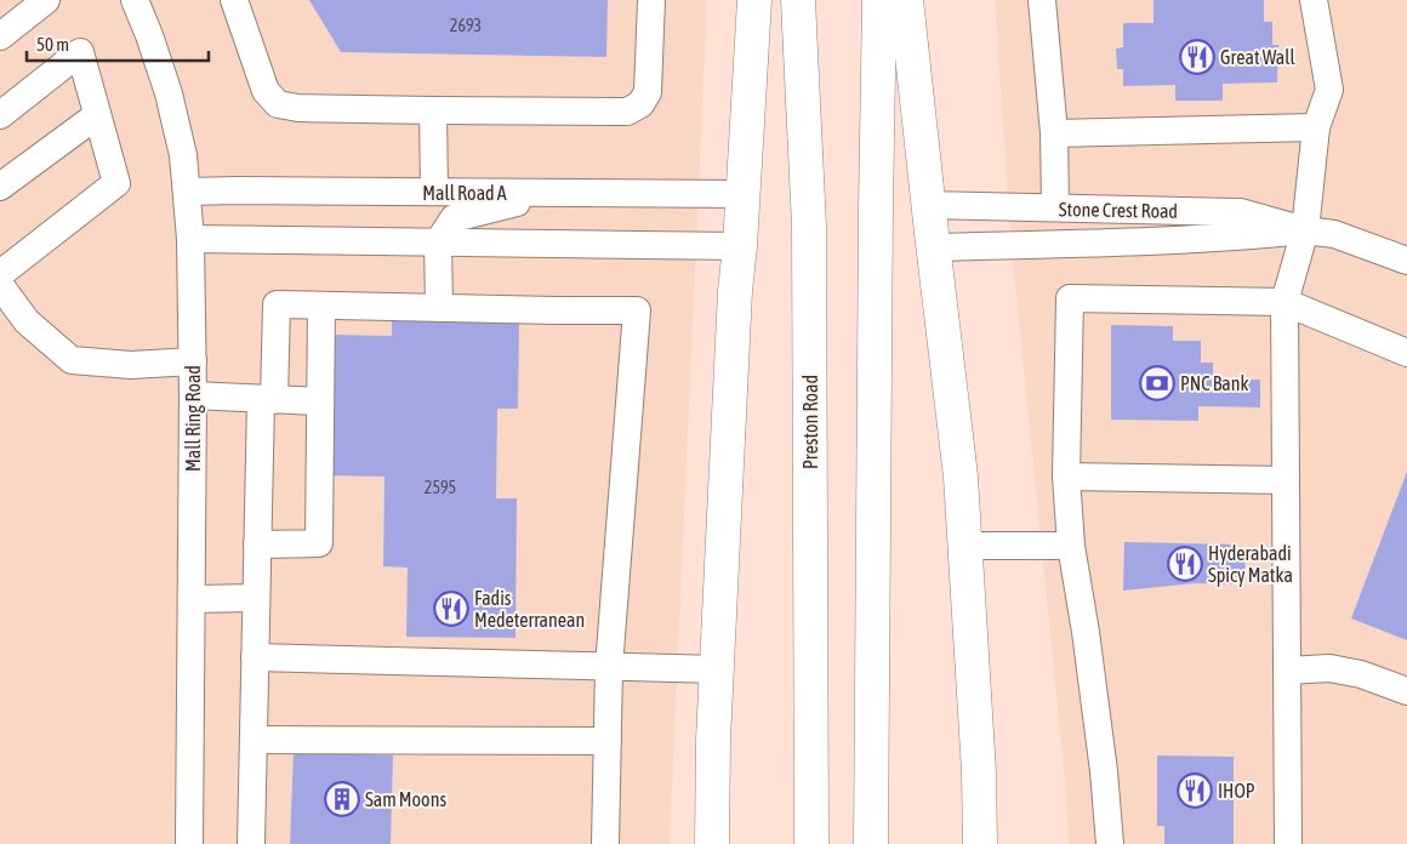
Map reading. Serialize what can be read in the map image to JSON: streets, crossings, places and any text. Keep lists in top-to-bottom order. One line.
{"streets":{"main road":["Preston Road"],"street":["Mall Road A","Stone Crest Road","Mall Ring Road"]},"crossings":[["Mall Road A","Mall Ring Road"]],"places":{"restaurant":["Great Wall","Hyderabadi Spicy Matka","Fadis Medeterranean","IHOP"],"bank":["PNC Bank"],"building":["Sam Moons"]},"house_numbers":["2693","2595"],"scale_bar":"50 m"}
